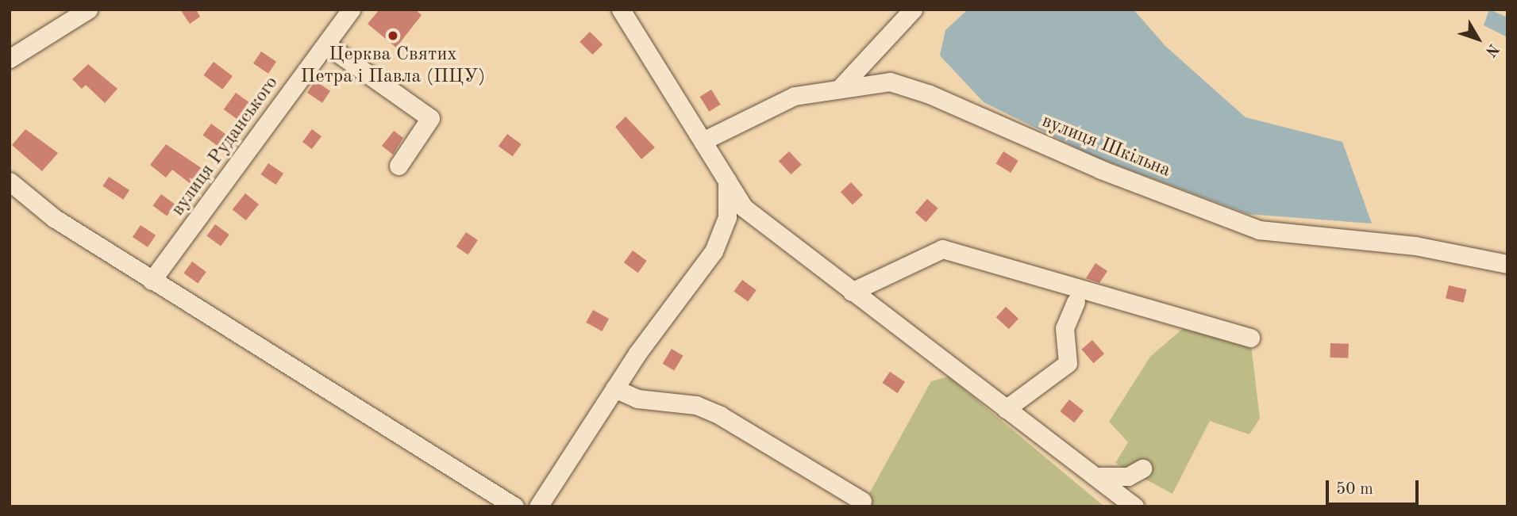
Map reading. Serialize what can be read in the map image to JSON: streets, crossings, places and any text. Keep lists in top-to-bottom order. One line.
{"streets":{"street":["вулиця Руданського","вулиця Шкільна"]},"places":["Церква Святих Петра і Павла (ПЦУ)"],"scale_bar":"50 m","north":"bottom right"}
